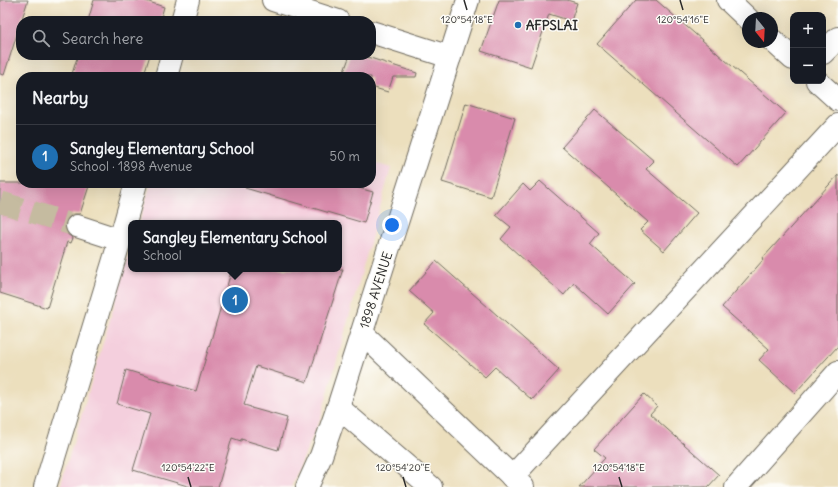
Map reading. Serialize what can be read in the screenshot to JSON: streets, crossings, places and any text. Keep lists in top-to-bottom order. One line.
{"streets":{"street":["1898 AVENUE"]},"places":["AFPSLAI"],"north":"bottom","page":{"map_buttons":["+","−"],"search":"Search here","heading":"Nearby","list":[{"mark":"1","name":"Sangley Elementary School","note":"School · 1898 Avenue","value":"50 m"}],"popup":["Sangley Elementary School","School"],"pins":"1"},"coordinates":["120°54'18\"E","120°54'16\"E","120°54'22\"E","120°54'20\"E"]}
